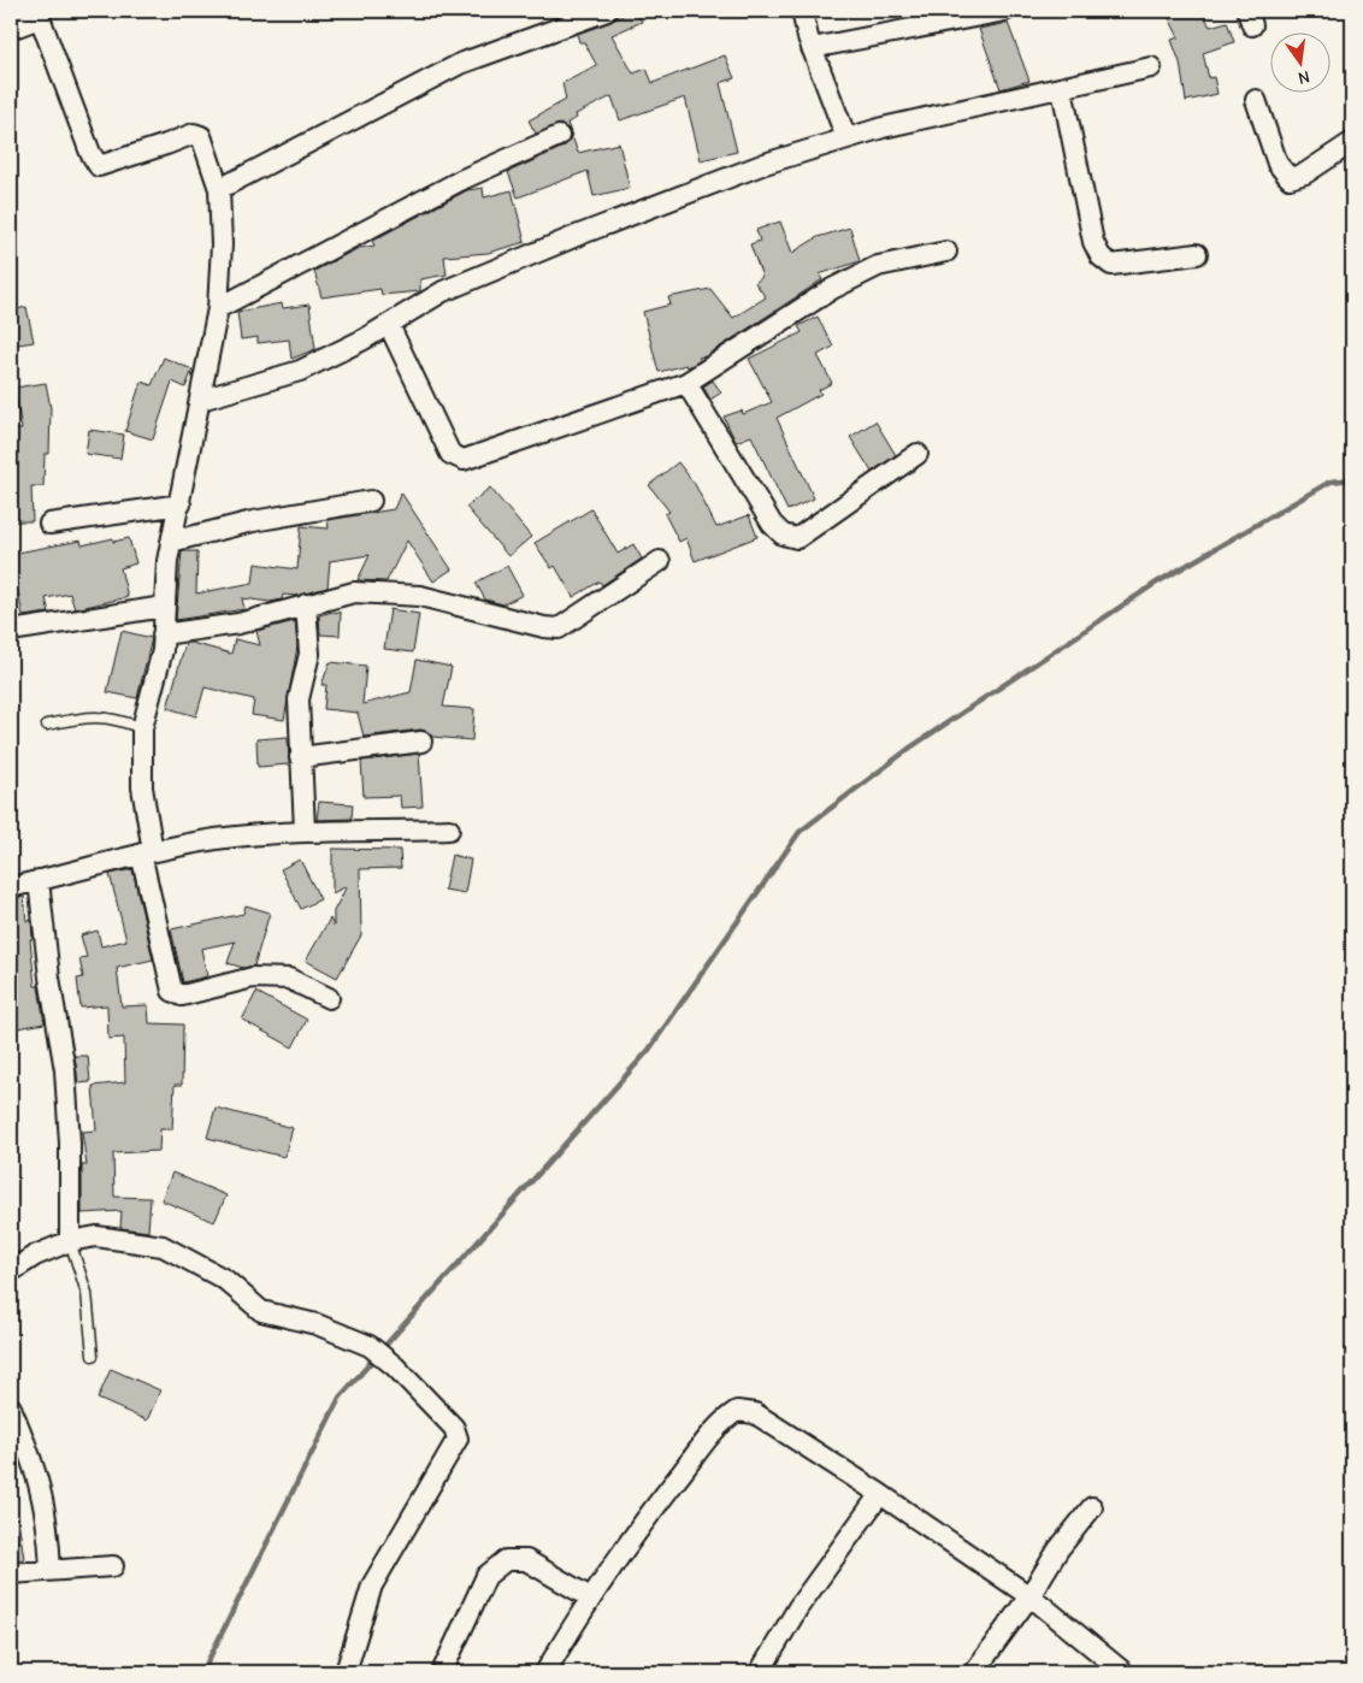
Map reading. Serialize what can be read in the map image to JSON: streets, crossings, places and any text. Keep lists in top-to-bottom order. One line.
{"north":"bottom"}
